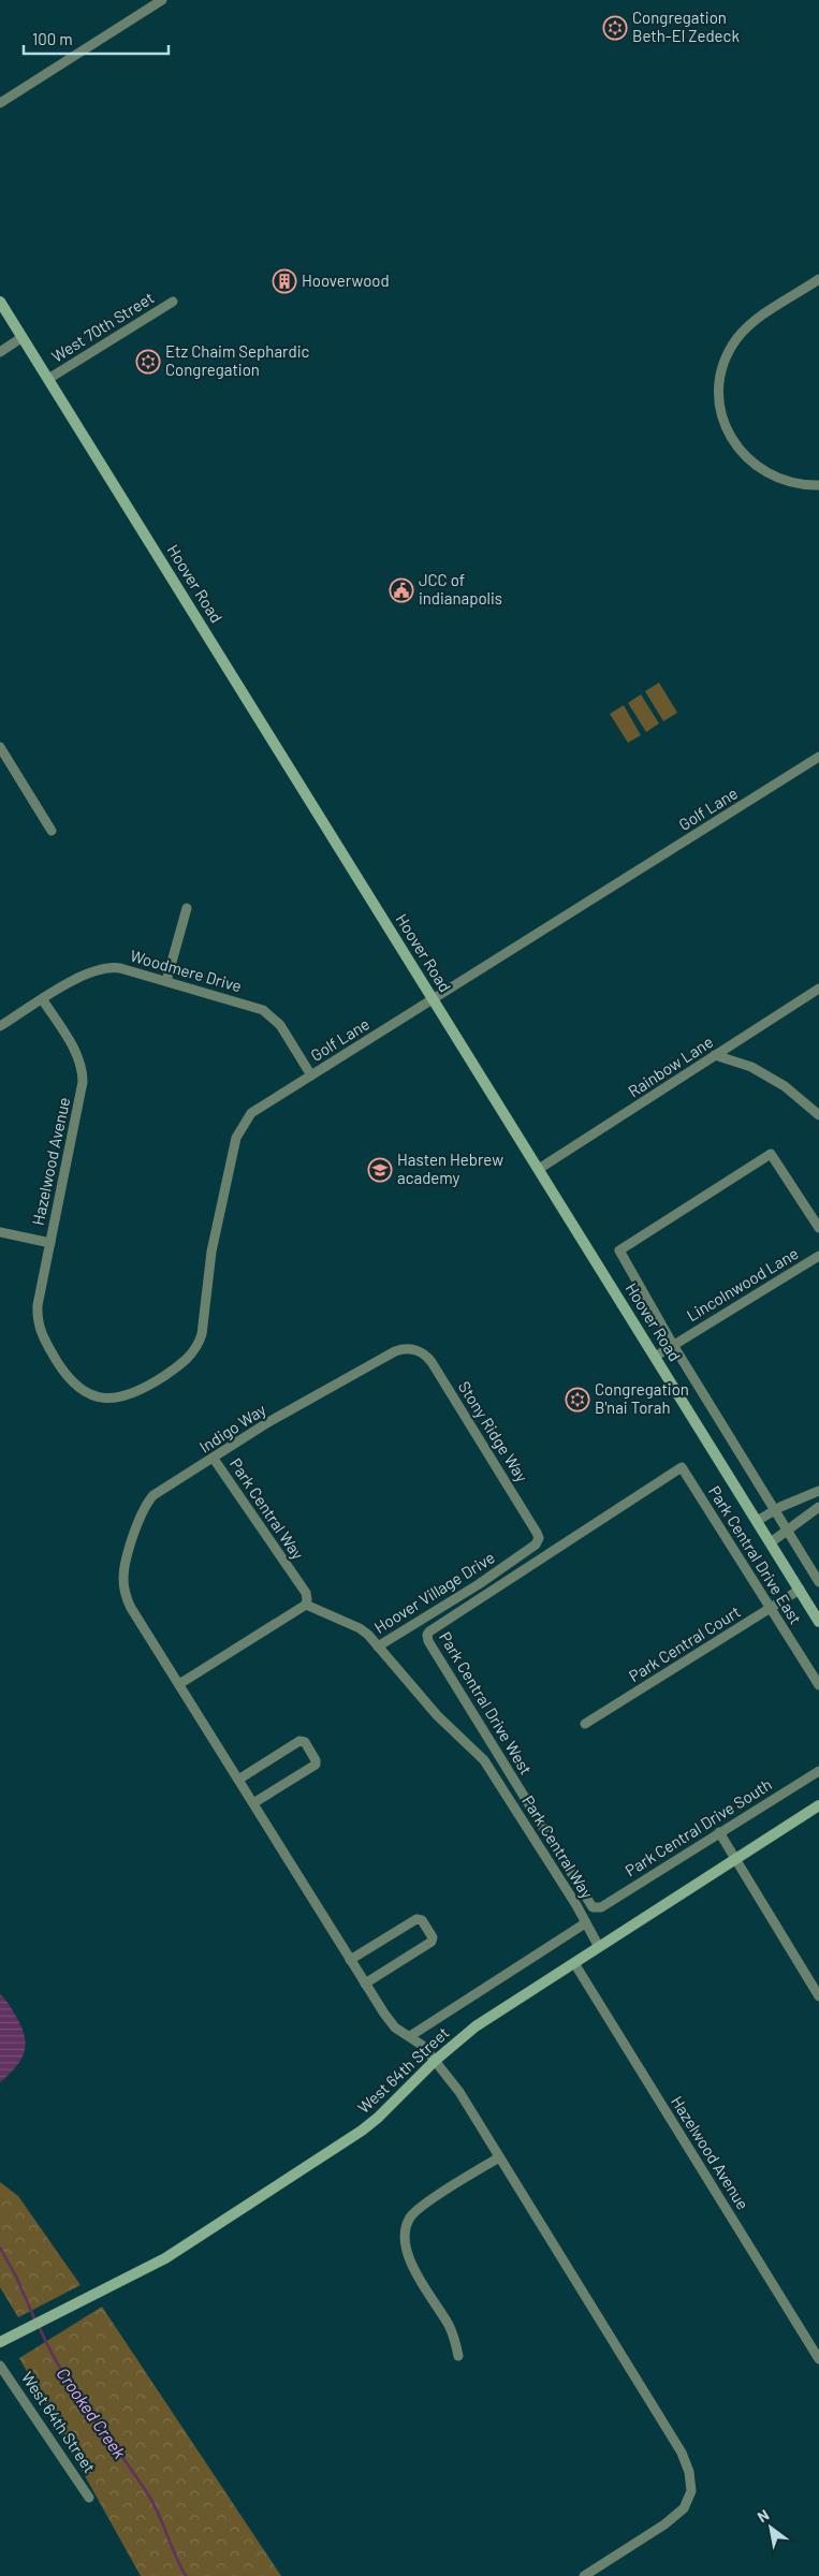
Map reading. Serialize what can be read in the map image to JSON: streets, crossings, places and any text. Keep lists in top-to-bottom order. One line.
{"streets":{"street":["West 70th Street","Hoover Road","Golf Lane","Woodmere Drive","Rainbow Lane","Hazelwood Avenue","Lincolnwood Lane","Indigo Way","Stony Ridge Way","Park Central Way","Park Central Drive East","Hoover Village Drive","Park Central Court","Park Central Drive West","Park Central Drive South","West 64th Street"]},"crossings":[["West 70th Street","Hoover Road"],["Hoover Road","Golf Lane"],["Hoover Road","Rainbow Lane"],["Hoover Road","Lincolnwood Lane"],["Hoover Road","Park Central Court"],["Golf Lane","Woodmere Drive"],["Golf Lane","Hazelwood Avenue"],["Woodmere Drive","Hazelwood Avenue"],["Hazelwood Avenue","West 64th Street"],["Indigo Way","Stony Ridge Way"],["Indigo Way","Park Central Way"],["Stony Ridge Way","Hoover Village Drive"],["Park Central Way","Hoover Village Drive"],["Park Central Way","West 64th Street"],["Park Central Drive East","Park Central Court"],["Park Central Drive East","Park Central Drive West"],["Park Central Drive West","Park Central Drive South"]],"water":["Crooked Creek"],"places":{"synagogue":["Congregation Beth-El Zedeck","Etz Chaim Sephardic Congregation","Congregation B'nai Torah"],"building":["Hooverwood"],"public building":["JCC of indianapolis"],"school or university":["Hasten Hebrew academy"]},"scale_bar":"100 m","north":"top left"}
